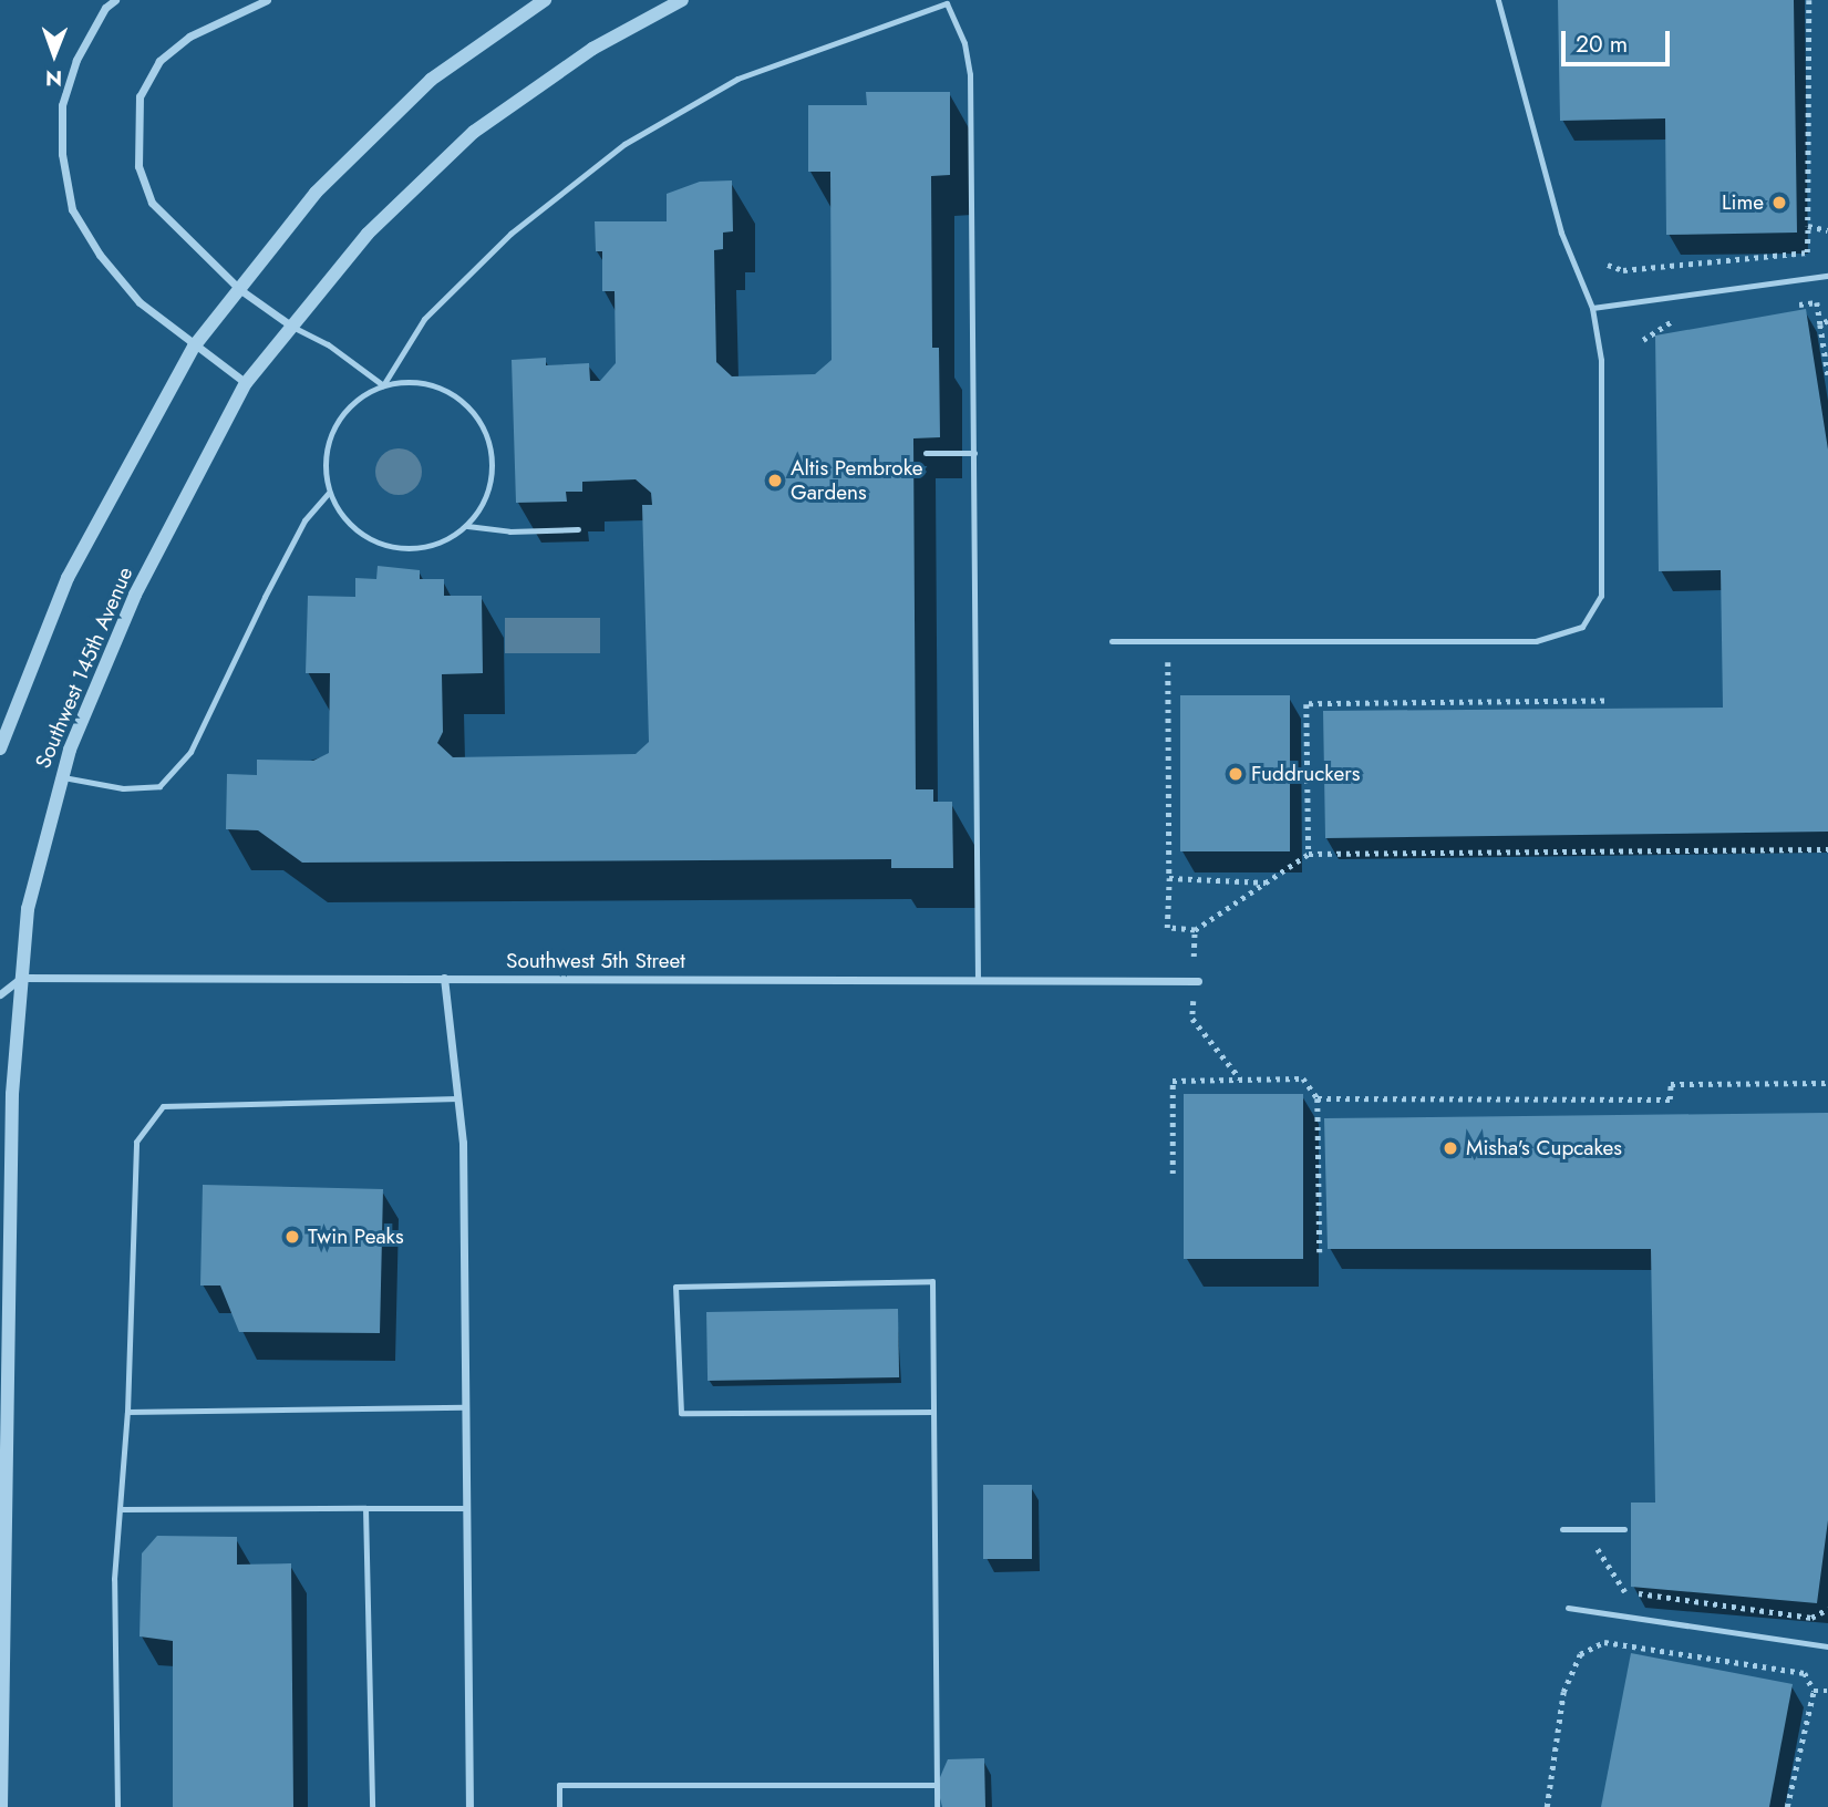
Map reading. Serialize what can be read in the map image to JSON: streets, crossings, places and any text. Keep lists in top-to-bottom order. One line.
{"streets":{"street":["Southwest 145th Avenue","Southwest 5th Street"]},"crossings":[["Southwest 145th Avenue","Southwest 5th Street"]],"places":["Lime","Altis Pembroke Gardens","Fuddruckers","Misha's Cupcakes","Twin Peaks"],"scale_bar":"20 m","north":"bottom"}
